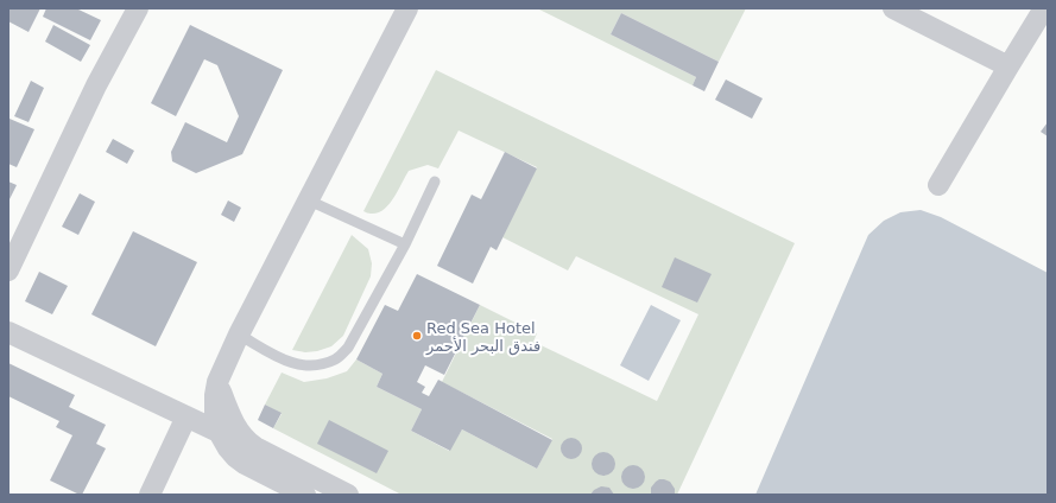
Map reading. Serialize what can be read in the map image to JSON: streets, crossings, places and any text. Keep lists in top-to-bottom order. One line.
{"places":["Red Sea Hotel فندق البحر الأحمر"]}
